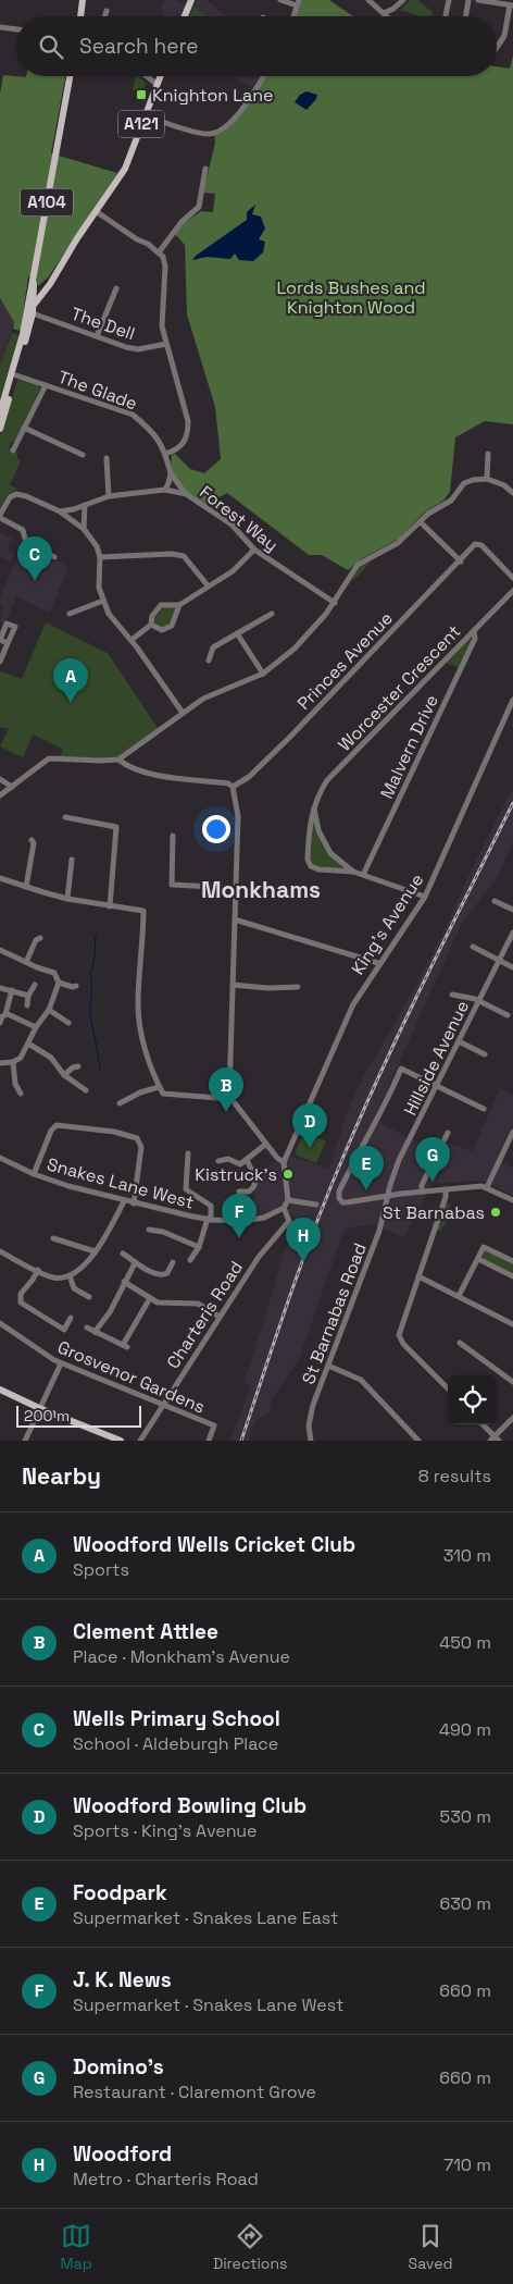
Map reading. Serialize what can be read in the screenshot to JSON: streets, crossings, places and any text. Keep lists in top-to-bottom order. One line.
{"streets":{"main road":["A121","A104"],"street":["The Dell","The Glade","Forest Way","Princes Avenue","Worcester Crescent","Malvern Drive","King's Avenue","Hillside Avenue","Snakes Lane West","St Barnabas Road","Charteris Road","Grosvenor Gardens"]},"crossings":[["A121","A104"],["A104","The Dell"],["A104","The Glade"],["The Glade","Forest Way"],["Worcester Crescent","Malvern Drive"],["Worcester Crescent","King's Avenue"],["Hillside Avenue","St Barnabas Road"],["Snakes Lane West","Charteris Road"],["Charteris Road","Grosvenor Gardens"]],"districts":["Monkhams"],"parks":["Lords Bushes and Knighton Wood"],"places":{"transit":["Knighton Lane"],"other":["Kistruck's","St Barnabas"]},"scale_bar":"200 m","page":{"search":"Search here","pins":["C","A","B","D","G","E","F","H"],"scale":"200 m","heading":["Nearby","8 results"],"list":[{"mark":"A","name":"Woodford Wells Cricket Club","note":"Sports","value":"310 m"},{"mark":"B","name":"Clement Attlee","note":"Place · Monkham's Avenue","value":"450 m"},{"mark":"C","name":"Wells Primary School","note":"School · Aldeburgh Place","value":"490 m"},{"mark":"D","name":"Woodford Bowling Club","note":"Sports · King's Avenue","value":"530 m"},{"mark":"E","name":"Foodpark","note":"Supermarket · Snakes Lane East","value":"630 m"},{"mark":"F","name":"J. K. News","note":"Supermarket · Snakes Lane West","value":"660 m"},{"mark":"G","name":"Domino's","note":"Restaurant · Claremont Grove","value":"660 m"},{"mark":"H","name":"Woodford","note":"Metro · Charteris Road","value":"710 m"}],"nav":["Map","Directions","Saved"]}}
